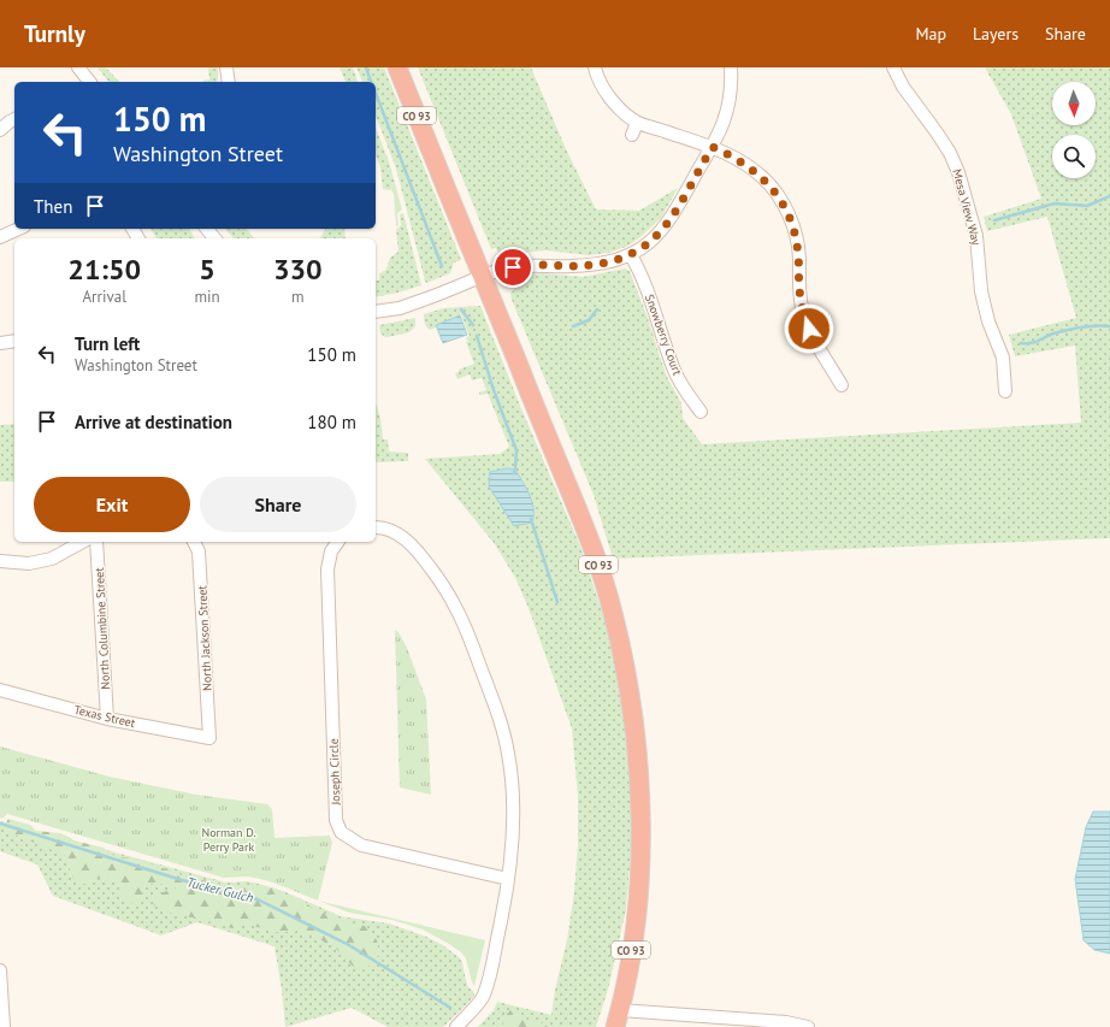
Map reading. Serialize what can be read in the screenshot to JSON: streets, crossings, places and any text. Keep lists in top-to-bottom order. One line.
{"streets":{"highway":["CO 93"],"street":["Mesa View Way","Snowberry Court","North Columbine Street","North Jackson Street","Texas Street","Joseph Circle"]},"crossings":[["North Columbine Street","Texas Street"],["North Jackson Street","Texas Street"]],"water":["Tucker Gulch"],"parks":["Norman D. Perry Park"],"north":"bottom","page":{"header":"Turnly","nav":["Map","Layers","Share"],"turn":["150 m","Washington Street"],"then":"Then","eta":["21:50","Arrival","5","min","330","m"],"list":[{"name":"Turn left","note":"Washington Street","value":"150 m"},{"name":"Arrive at destination","value":"180 m"}],"buttons":["Exit","Share"]}}
